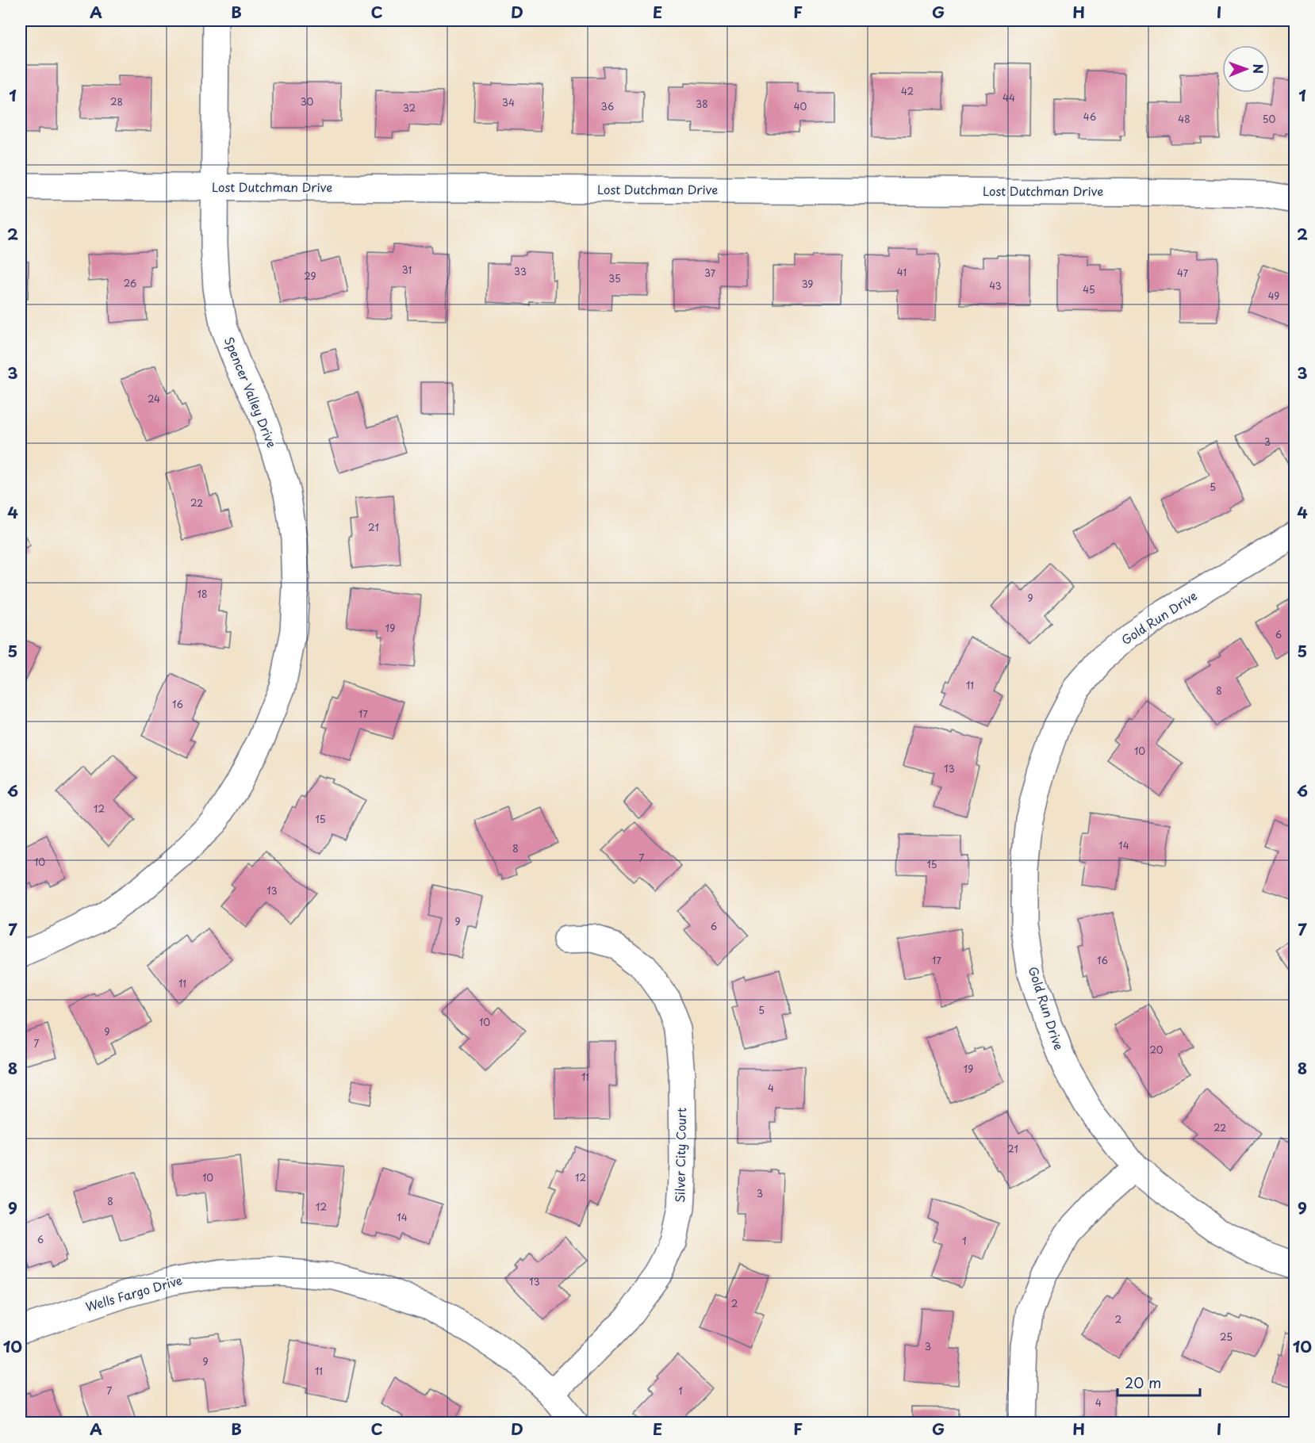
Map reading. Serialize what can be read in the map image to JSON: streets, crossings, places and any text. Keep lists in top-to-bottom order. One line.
{"streets":{"street":["Lost Dutchman Drive","Spencer Valley Drive","Gold Run Drive","Silver City Court","Wells Fargo Drive"]},"crossings":[["Lost Dutchman Drive","Spencer Valley Drive"],["Silver City Court","Wells Fargo Drive"]],"house_numbers":["42","44","28","30","34","38","36","40","32","46","48","50","31","33","41","37","47","29","35","26","39","43","45","49","24","3","5","22","21","18","9","19","6","11","8","16","17","10","13","12","15","14","8","7","10","15","13","9","6","17","16","11","5","10","9","7","20","19","11","4","22","21","10","12","3","8","12","14","6","1","13","2","2","25","3","9","11","7","1","4"],"scale_bar":"20 m","north":"right","grid":{"columns":["A","B","C","D","E","F","G","H","I"],"rows":["1","2","3","4","5","6","7","8","9","10"]}}
